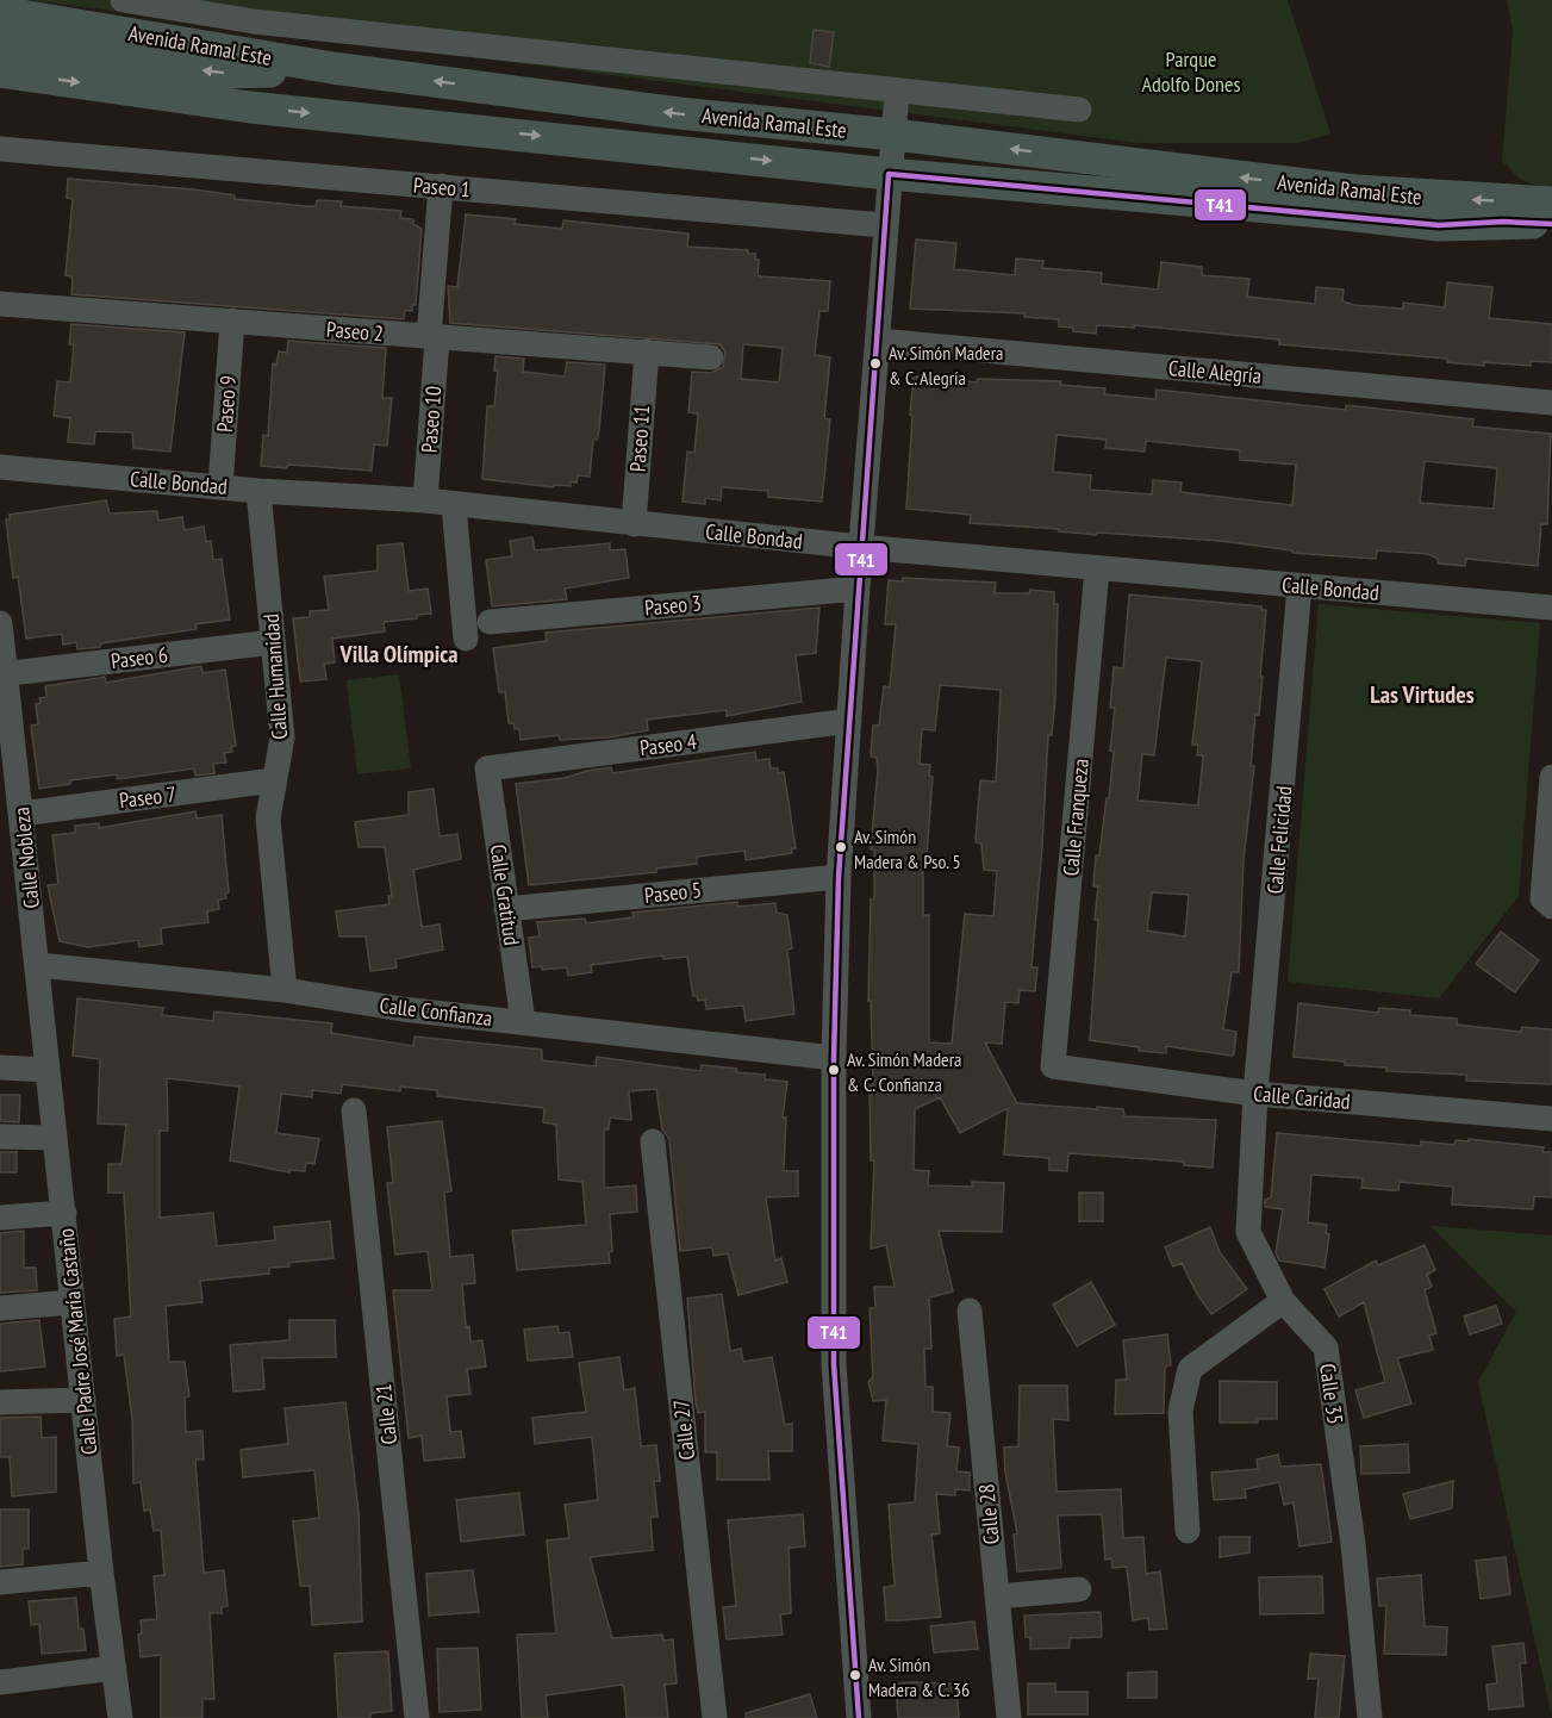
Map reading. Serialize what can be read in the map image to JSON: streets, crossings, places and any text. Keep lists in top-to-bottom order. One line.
{"streets":{"main road":["Avenida Ramal Este"],"street":["Paseo 1","Paseo 2","Calle Alegría","Paseo 9","Paseo 10","Paseo 11","Calle Bondad","Paseo 3","Paseo 6","Calle Humanidad","Paseo 4","Paseo 7","Calle Franqueza","Calle Felicidad","Calle Nobleza","Paseo 5","Calle Gratitud","Calle Confianza","Calle Caridad","Calle Padre José María Castaño","Calle 35","Calle 21","Calle 27","Calle 28"]},"crossings":[["Paseo 1","Paseo 10"],["Paseo 2","Paseo 9"],["Paseo 2","Paseo 10"],["Paseo 2","Paseo 11"],["Paseo 9","Calle Bondad"],["Paseo 10","Calle Bondad"],["Paseo 11","Calle Bondad"],["Calle Bondad","Calle Humanidad"],["Calle Bondad","Calle Franqueza"],["Calle Bondad","Calle Felicidad"],["Paseo 6","Calle Humanidad"],["Paseo 6","Calle Nobleza"],["Calle Humanidad","Paseo 7"],["Calle Humanidad","Calle Confianza"],["Paseo 4","Calle Gratitud"],["Paseo 7","Calle Nobleza"],["Calle Franqueza","Calle Caridad"],["Calle Felicidad","Calle Caridad"],["Calle Felicidad","Calle 35"],["Calle Nobleza","Calle Confianza"],["Calle Nobleza","Calle Padre José María Castaño"],["Paseo 5","Calle Gratitud"],["Calle Gratitud","Calle Confianza"],["Calle Confianza","Calle Padre José María Castaño"],["Calle Caridad","Calle 35"]],"districts":["Villa Olímpica","Las Virtudes"],"parks":["Parque Adolfo Dones"],"places":["Av. Simón Madera & C. Alegría","Av. Simón Madera & Pso. 5","Av. Simón Madera & C. Confianza","Av. Simón Madera & C. 36"],"lines":["transit line T41"]}
